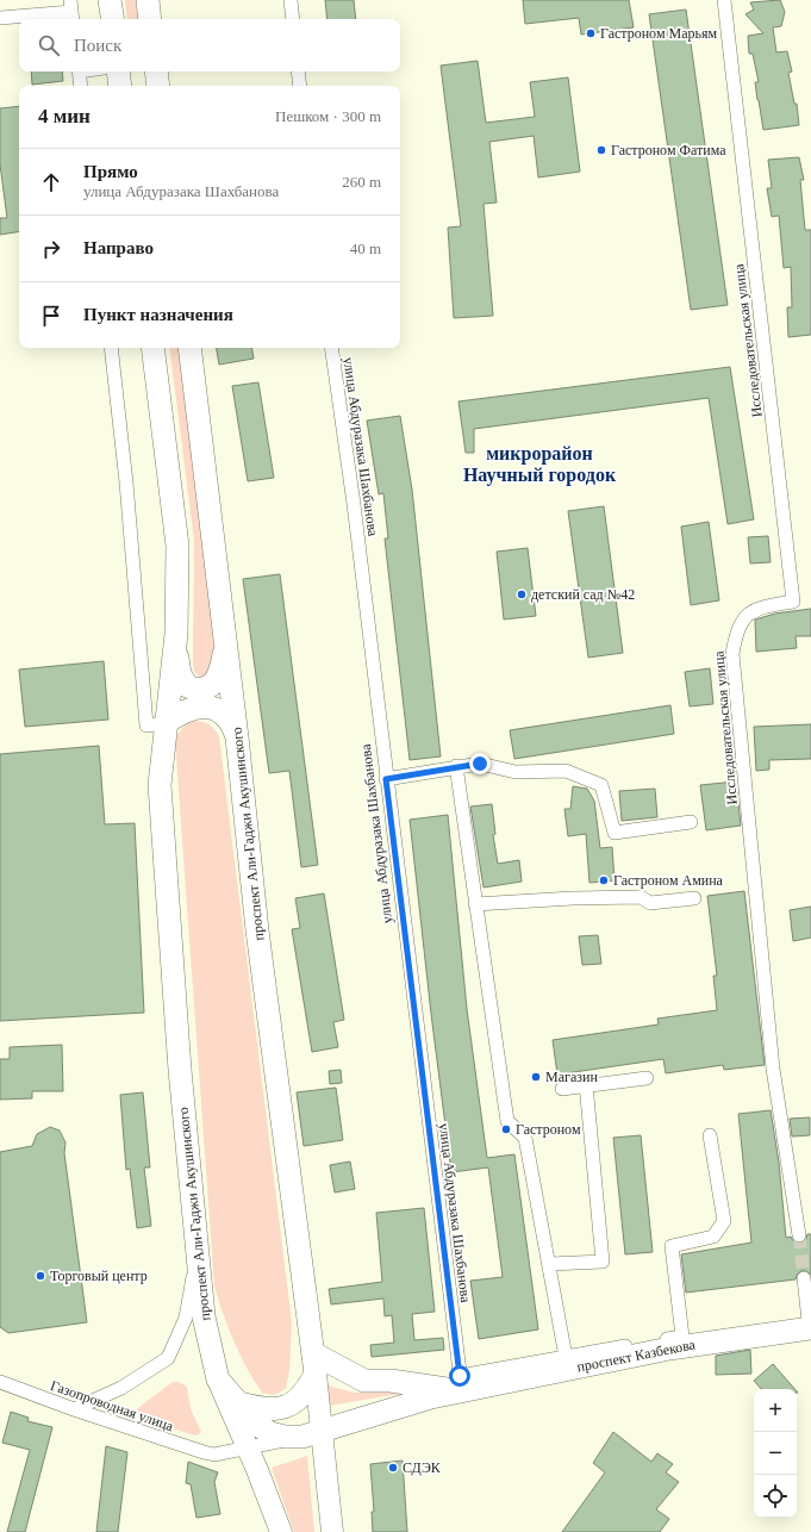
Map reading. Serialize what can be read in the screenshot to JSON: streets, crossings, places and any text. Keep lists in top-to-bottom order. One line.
{"streets":{"highway":["проспект Али-Гаджи Акушинского","проспект Казбекова"],"street":["Исследовательская улица","улица Абдуразака Шахбанова","Газопроводная улица"]},"crossings":[["улица Абдуразака Шахбанова","проспект Казбекова"],["проспект Али-Гаджи Акушинского","Газопроводная улица"]],"districts":["микрорайон Научный городок"],"places":["Гастроном Марьям","Гастроном Фатима","детский сад №42","Гастроном Амина","Магазин","Гастроном","Торговый центр","СДЭК"],"page":{"search":"Поиск","heading":["4 мин","Пешком · 300 m"],"list":[["Прямо","улица Абдуразака Шахбанова","260 m"],["Направо","40 m"],"Пункт назначения"],"map_buttons":["+","−"]}}
